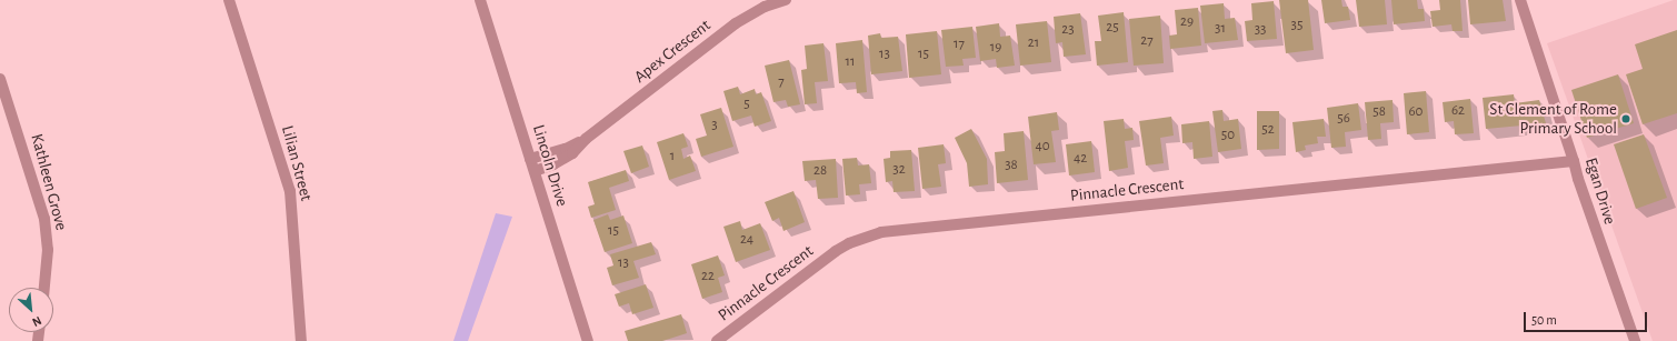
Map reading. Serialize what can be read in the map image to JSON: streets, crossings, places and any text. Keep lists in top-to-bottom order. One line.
{"streets":{"street":["Apex Crescent","Lilian Street","Lincoln Drive","Kathleen Grove","Pinnacle Crescent","Egan Drive"]},"crossings":[["Apex Crescent","Lincoln Drive"],["Pinnacle Crescent","Egan Drive"]],"places":["St Clement of Rome Primary School"],"house_numbers":["29","35","25","31","23","33","27","21","17","19","13","15","11","7","5","62","58","60","56","3","52","50","40","1","42","38","32","28","15","24","13","22"],"scale_bar":"50 m","north":"bottom right"}
